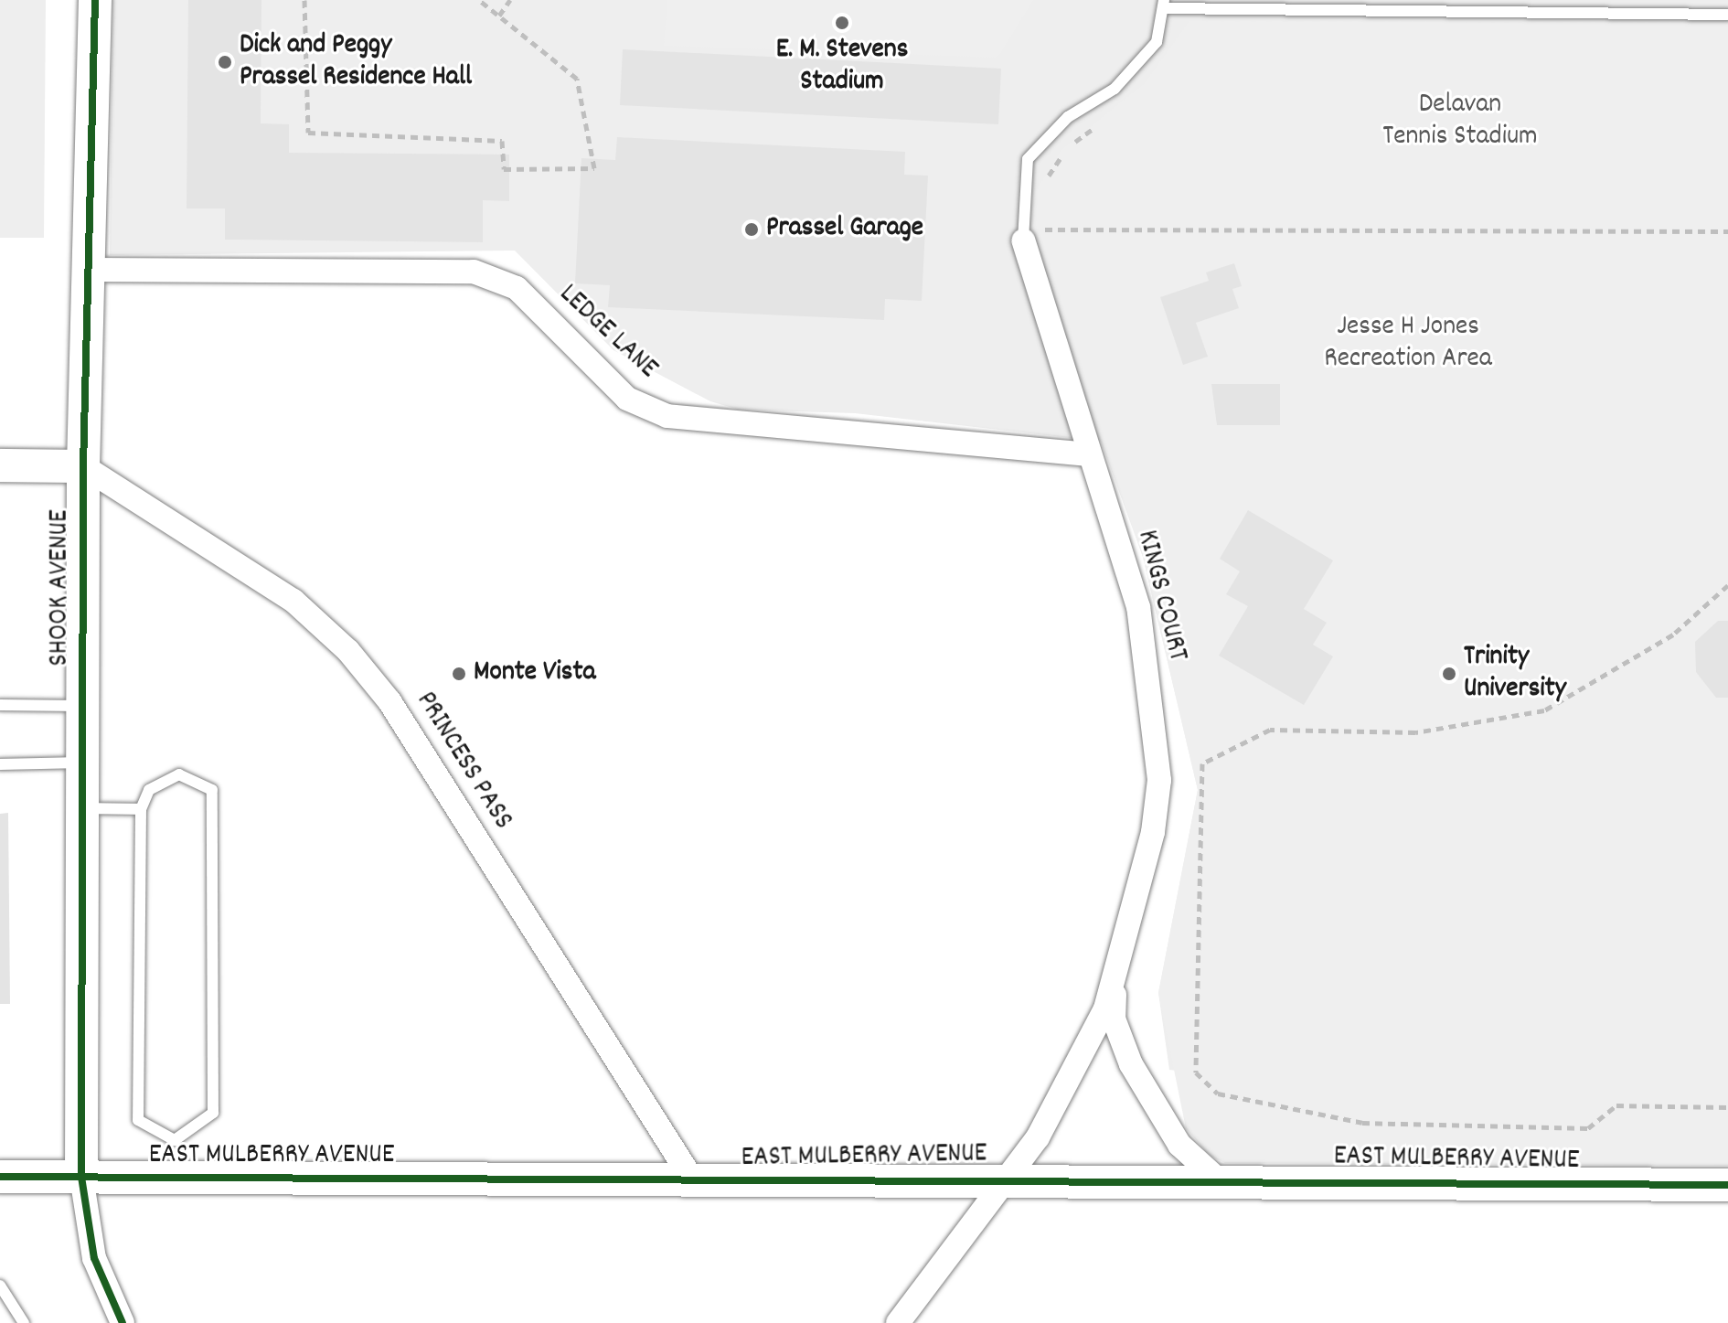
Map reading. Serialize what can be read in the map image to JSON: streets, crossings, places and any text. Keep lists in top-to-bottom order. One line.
{"streets":{"street":["LEDGE LANE","SHOOK AVENUE","KINGS COURT","PRINCESS PASS","EAST MULBERRY AVENUE"]},"crossings":[["LEDGE LANE","SHOOK AVENUE"],["LEDGE LANE","KINGS COURT"],["SHOOK AVENUE","PRINCESS PASS"],["SHOOK AVENUE","EAST MULBERRY AVENUE"],["KINGS COURT","EAST MULBERRY AVENUE"],["PRINCESS PASS","EAST MULBERRY AVENUE"]],"parks":["Delavan Tennis Stadium","Jesse H Jones Recreation Area"],"places":["E. M. Stevens Stadium","Dick and Peggy Prassel Residence Hall","Prassel Garage","Monte Vista","Trinity University"]}
